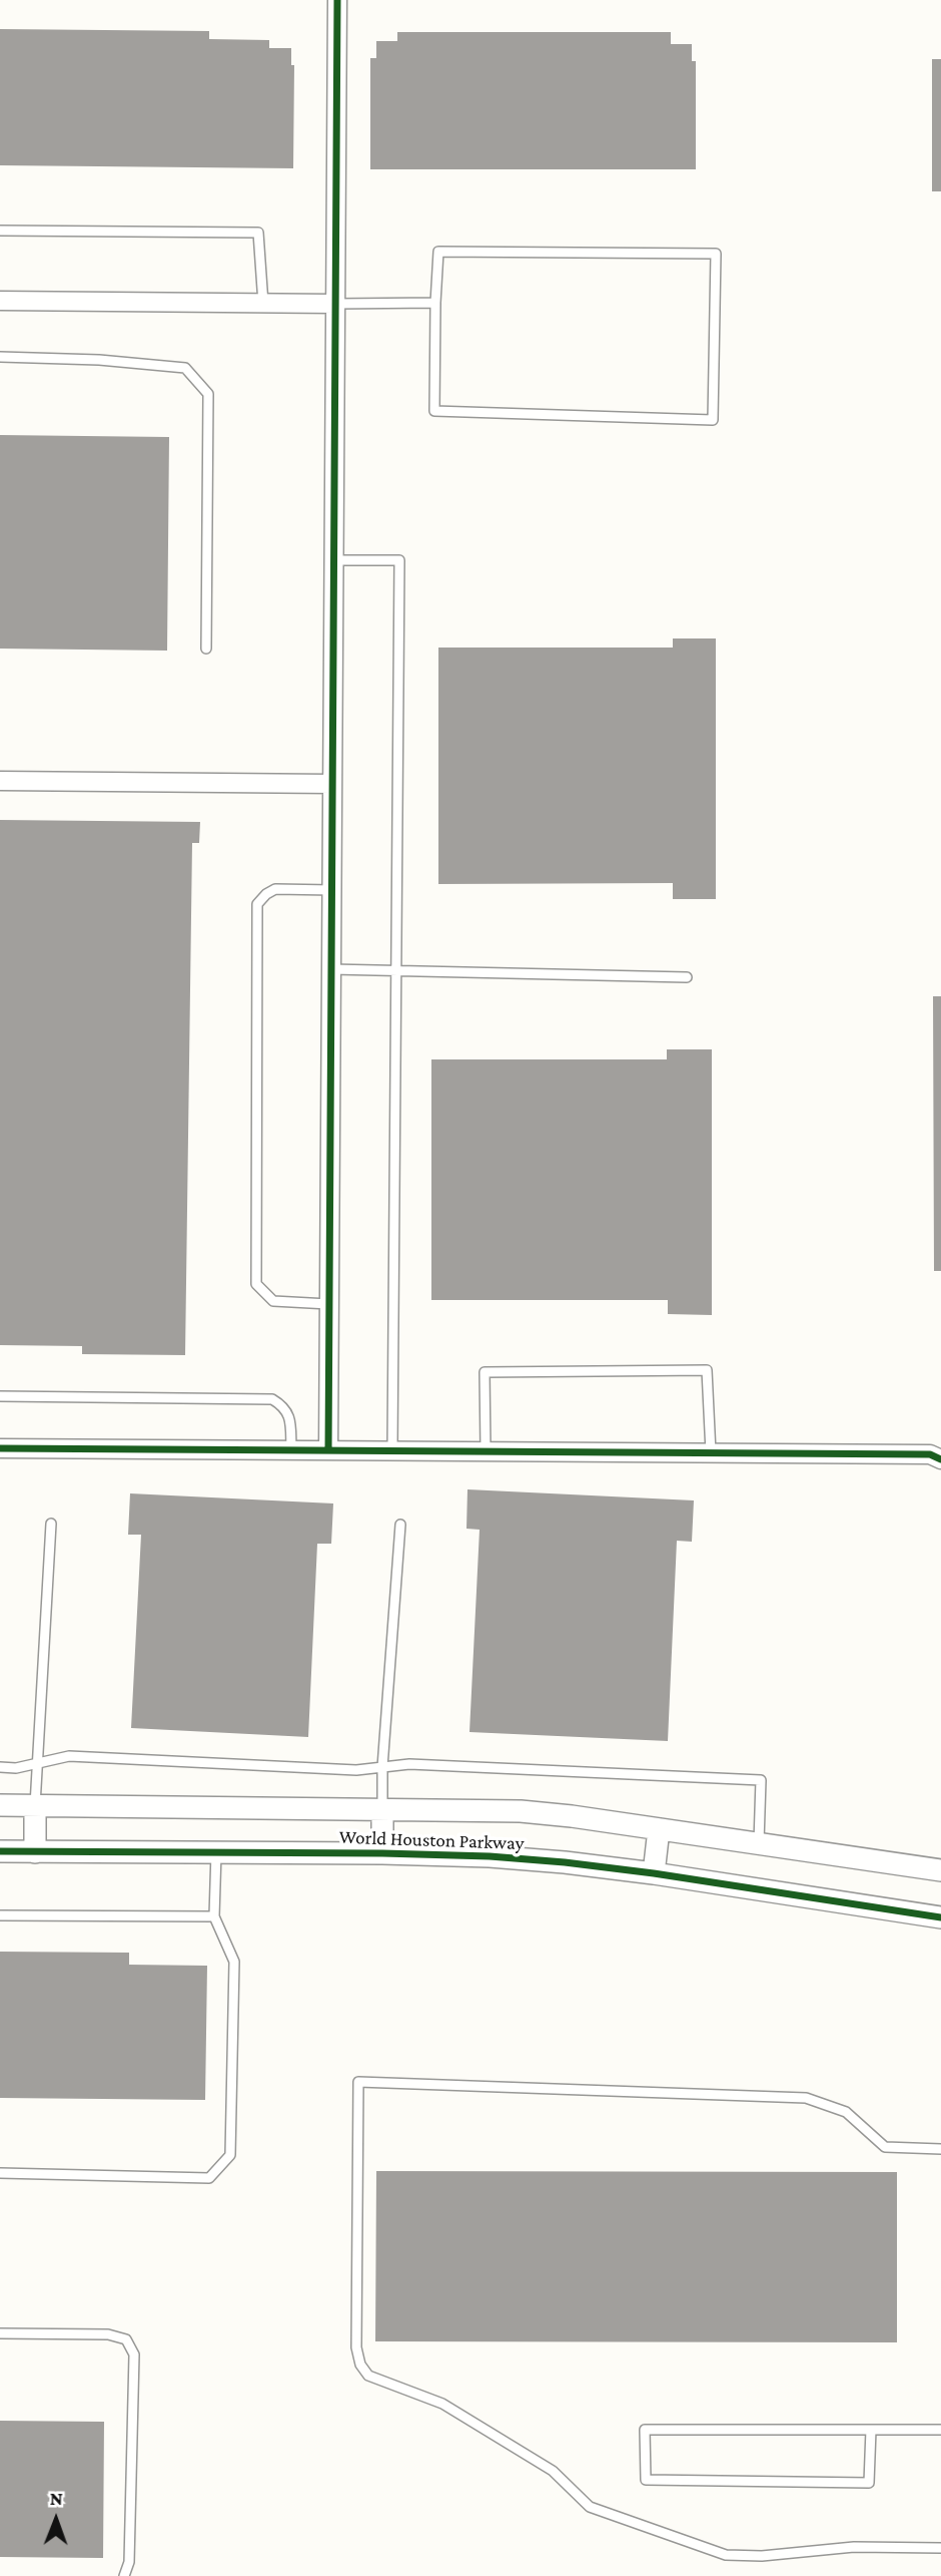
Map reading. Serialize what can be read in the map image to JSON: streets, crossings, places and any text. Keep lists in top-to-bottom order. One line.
{"streets":{"street":["World Houston Parkway"]},"north":"top"}
